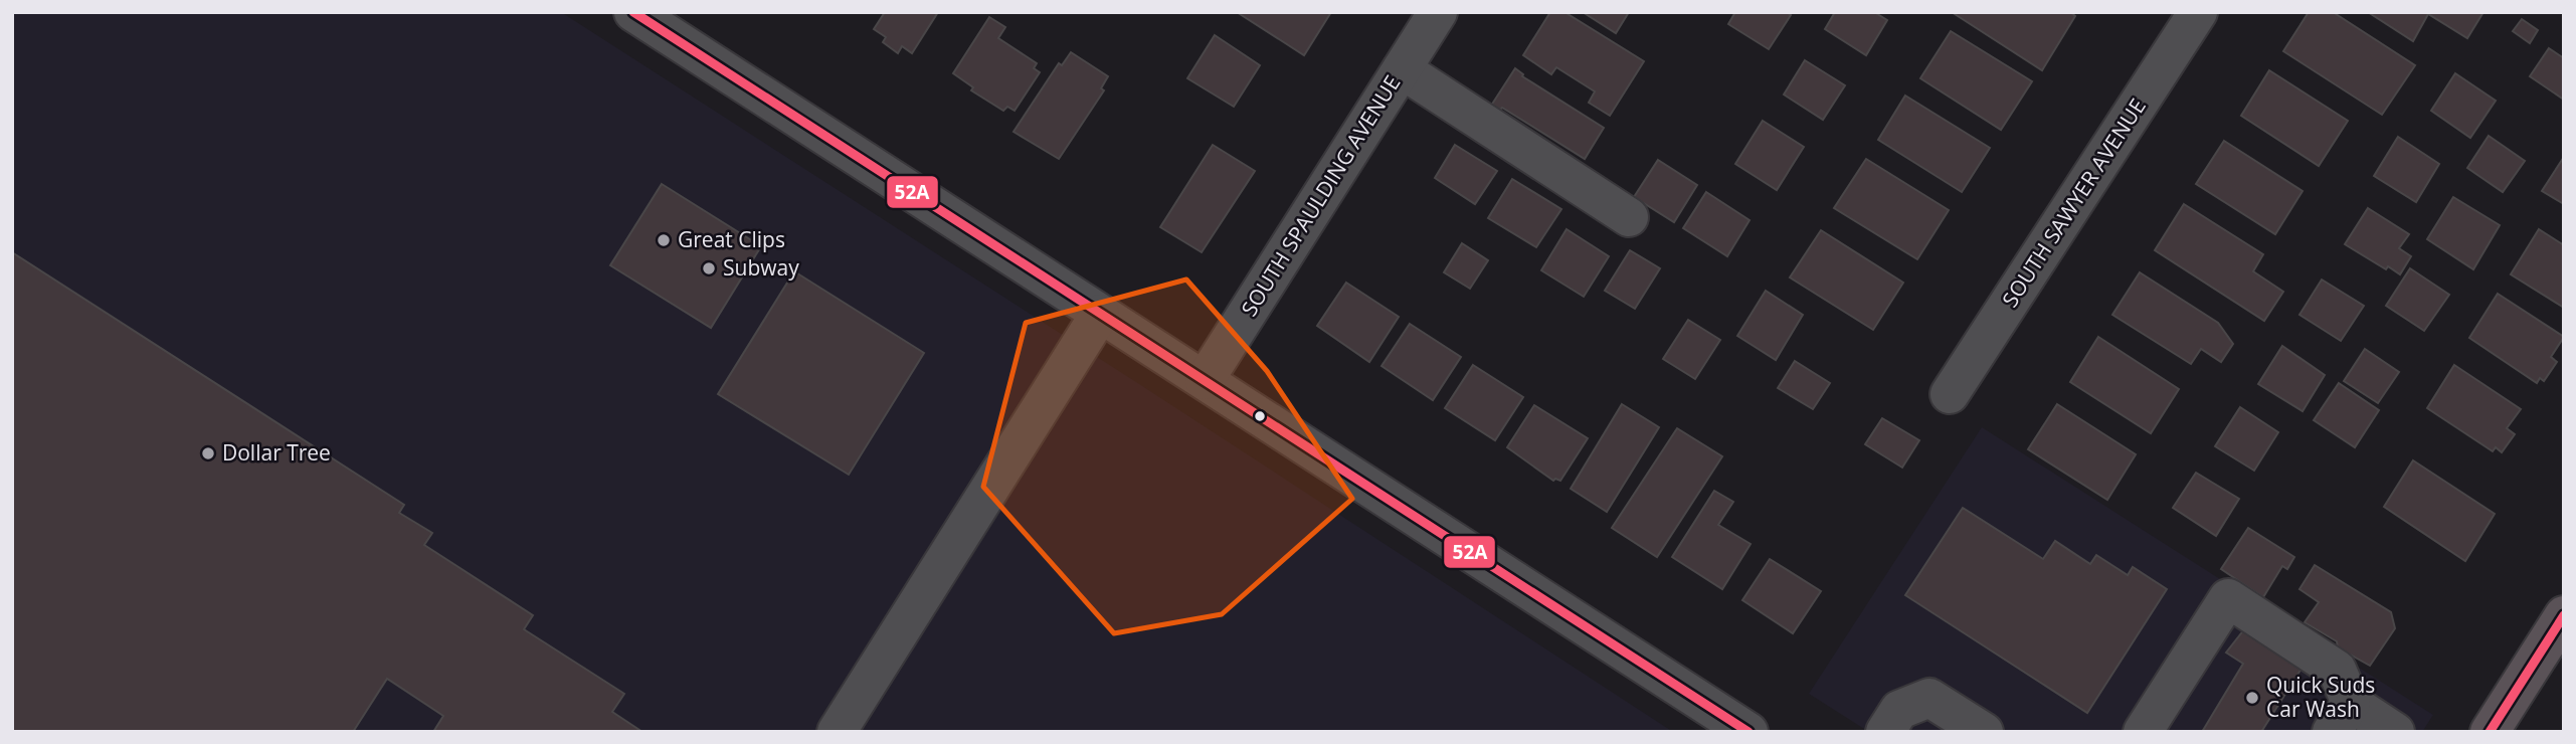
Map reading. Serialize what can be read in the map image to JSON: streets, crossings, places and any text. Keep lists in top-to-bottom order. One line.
{"streets":{"street":["SOUTH SPAULDING AVENUE","SOUTH SAWYER AVENUE"]},"places":["Great Clips","Subway","Dollar Tree","Quick Suds Car Wash"],"lines":["transit line 52A"]}
